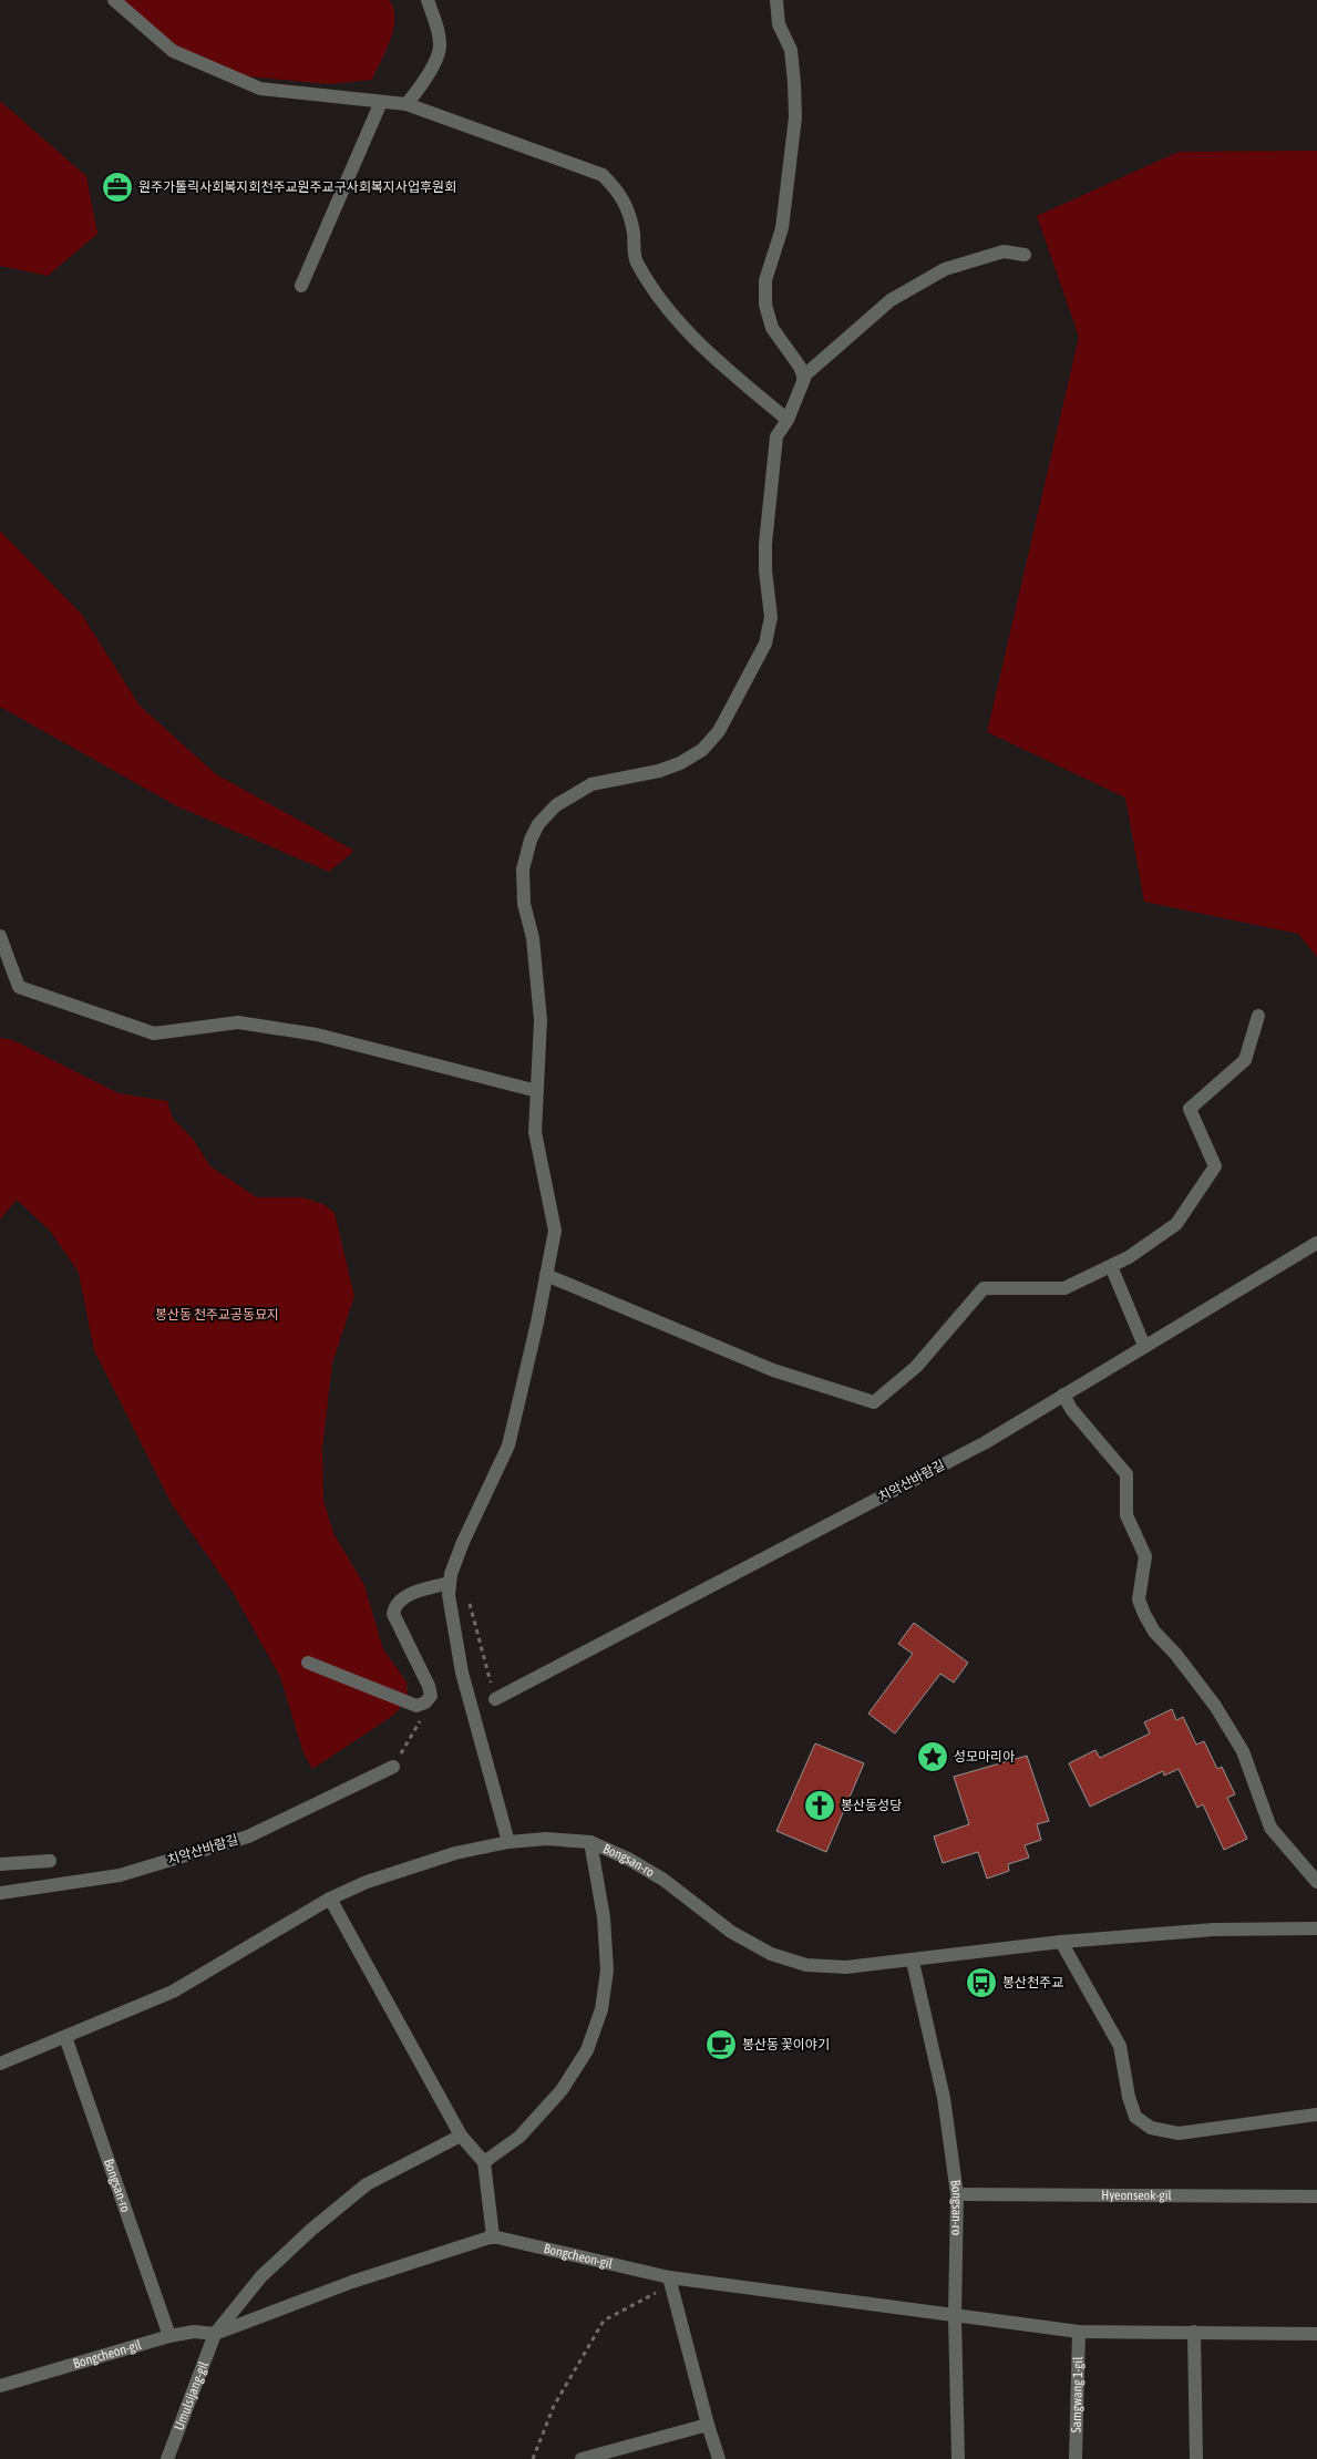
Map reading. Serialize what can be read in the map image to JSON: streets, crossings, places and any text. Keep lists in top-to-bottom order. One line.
{"streets":{"street":["치악산바람길","Bongsan-ro","Hyeonseok-gil","Bongcheon-gil","Samgwang 1-gil","Umulsijang-gil"]},"crossings":[["Bongsan-ro","Hyeonseok-gil"],["Bongsan-ro","Bongcheon-gil"],["Bongcheon-gil","Umulsijang-gil"]],"parks":["봉산동 천주교공동묘지"],"places":{"office":["원주가톨릭사회복지회천주교원주교구사회복지사업후원회"],"place":["성모마리아"],"church":["봉산동성당"],"bus stop":["봉산천주교"],"cafe":["봉산동 꽃이야기"]}}
